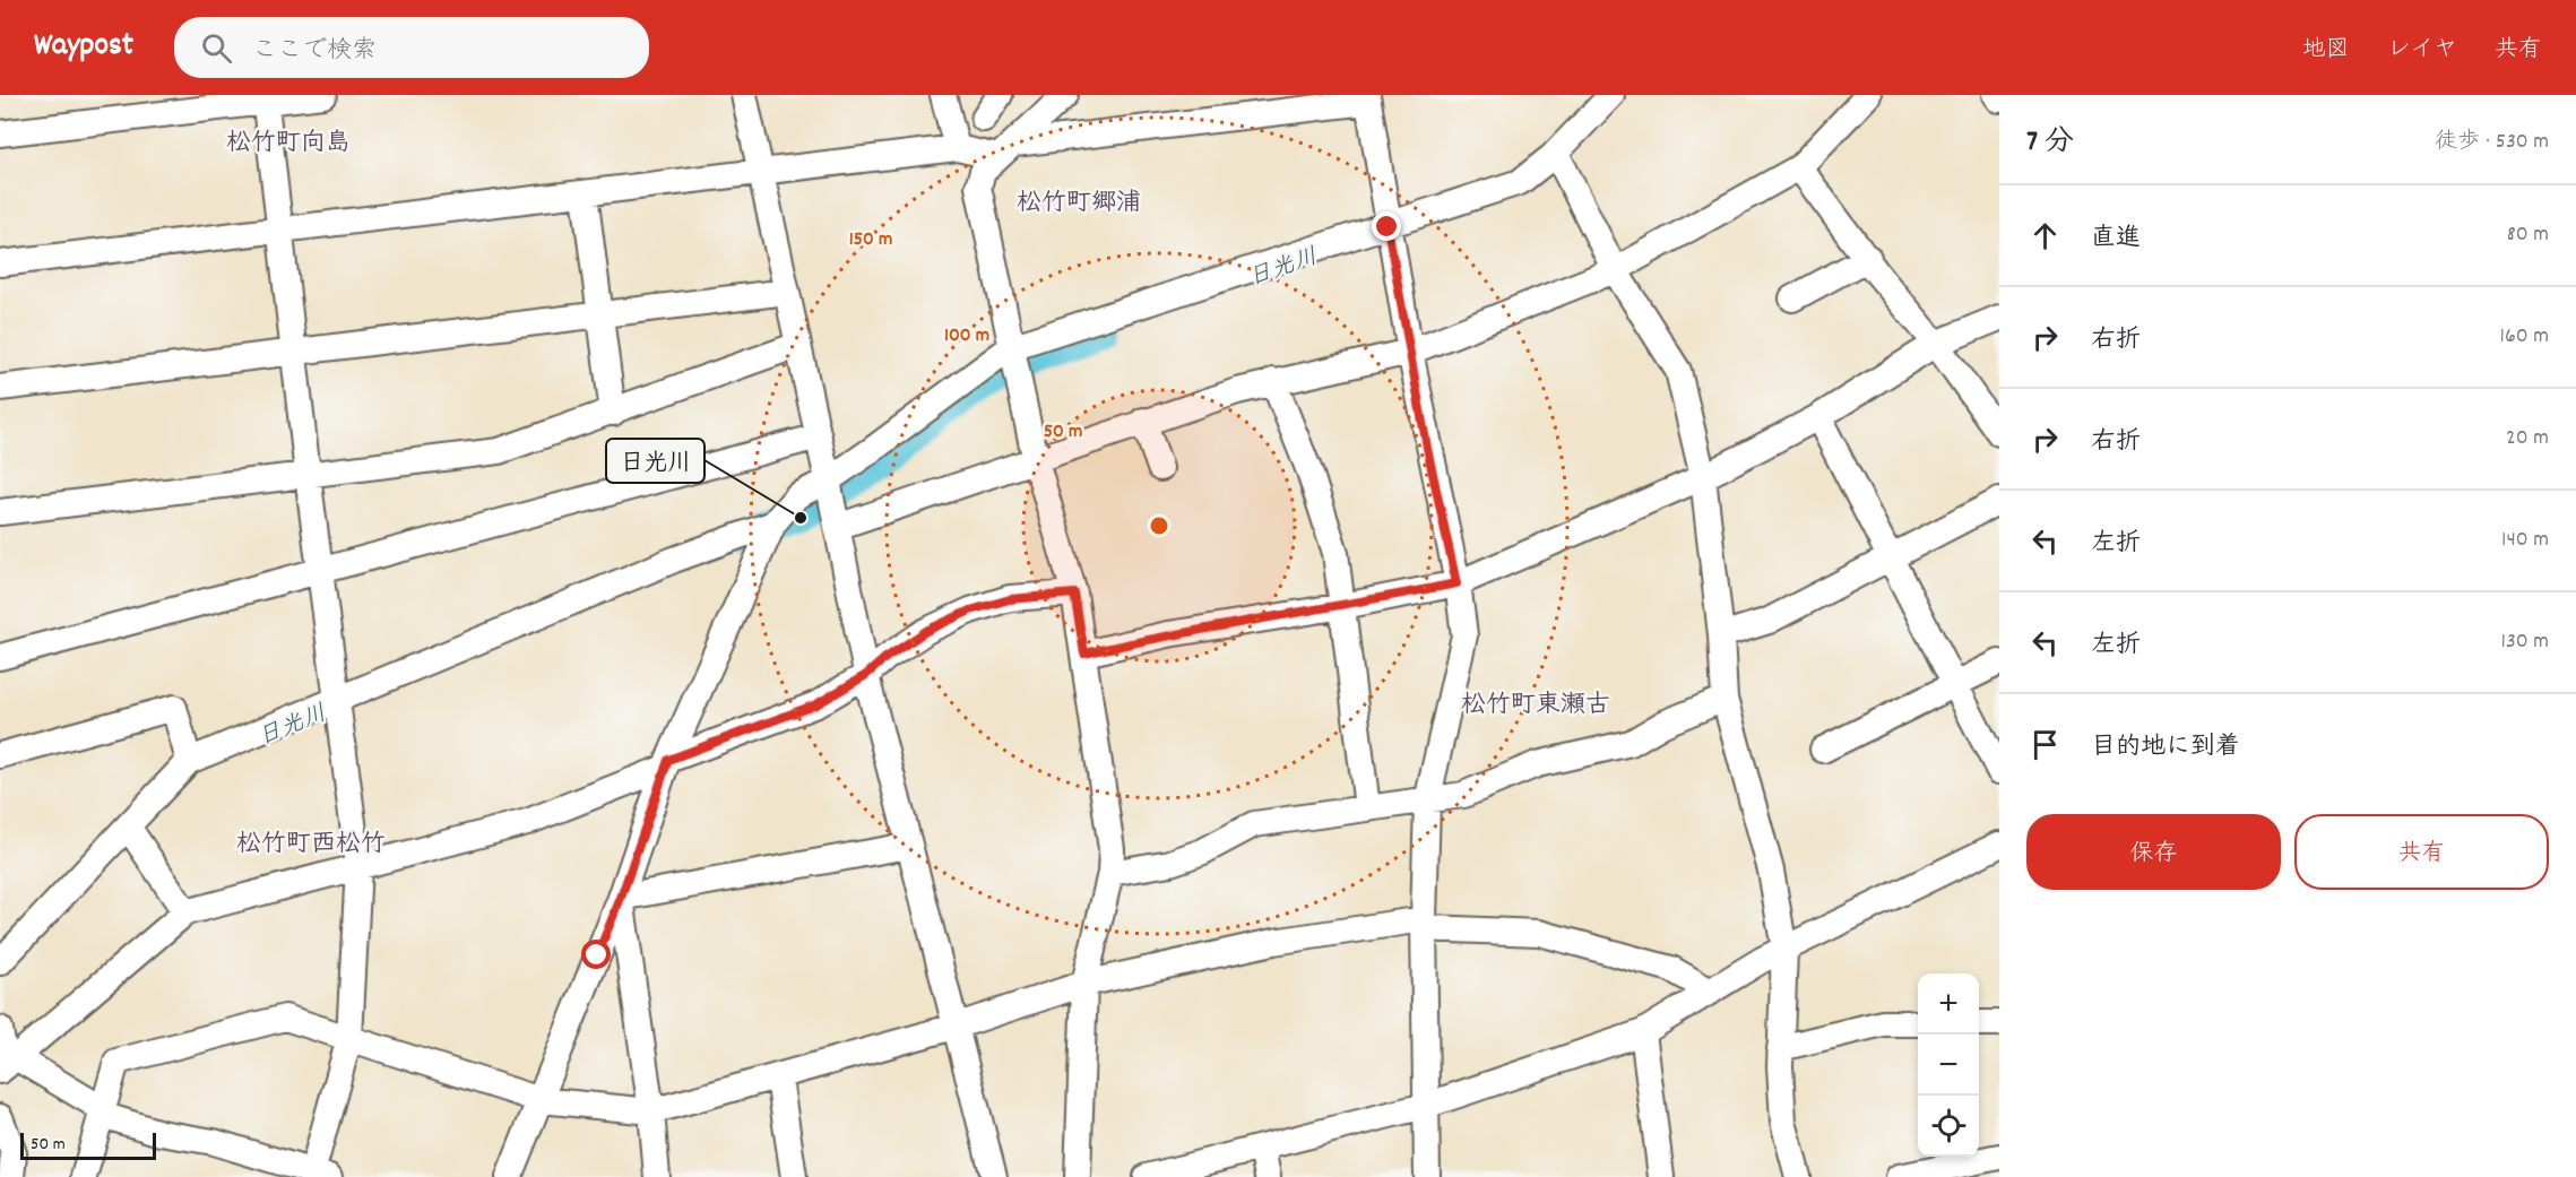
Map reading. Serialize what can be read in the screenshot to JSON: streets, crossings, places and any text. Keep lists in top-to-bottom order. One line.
{"districts":["松竹町向島","松竹町郷浦","松竹町東瀬古","松竹町西松竹"],"water":["日光川"],"places":["日光川"],"scale_bar":"50 m","page":{"header":"Waypost","search":"ここで検索","nav":["地図","レイヤ","共有"],"heading":["7 分","徒歩 · 530 m"],"list":[["直進","80 m"],["右折","160 m"],["右折","20 m"],["左折","140 m"],["左折","130 m"],"目的地に到着"],"buttons":["保存","共有"],"map_buttons":["+","−"],"scale":"50 m"},"rings":["150 m","100 m","50 m"]}
